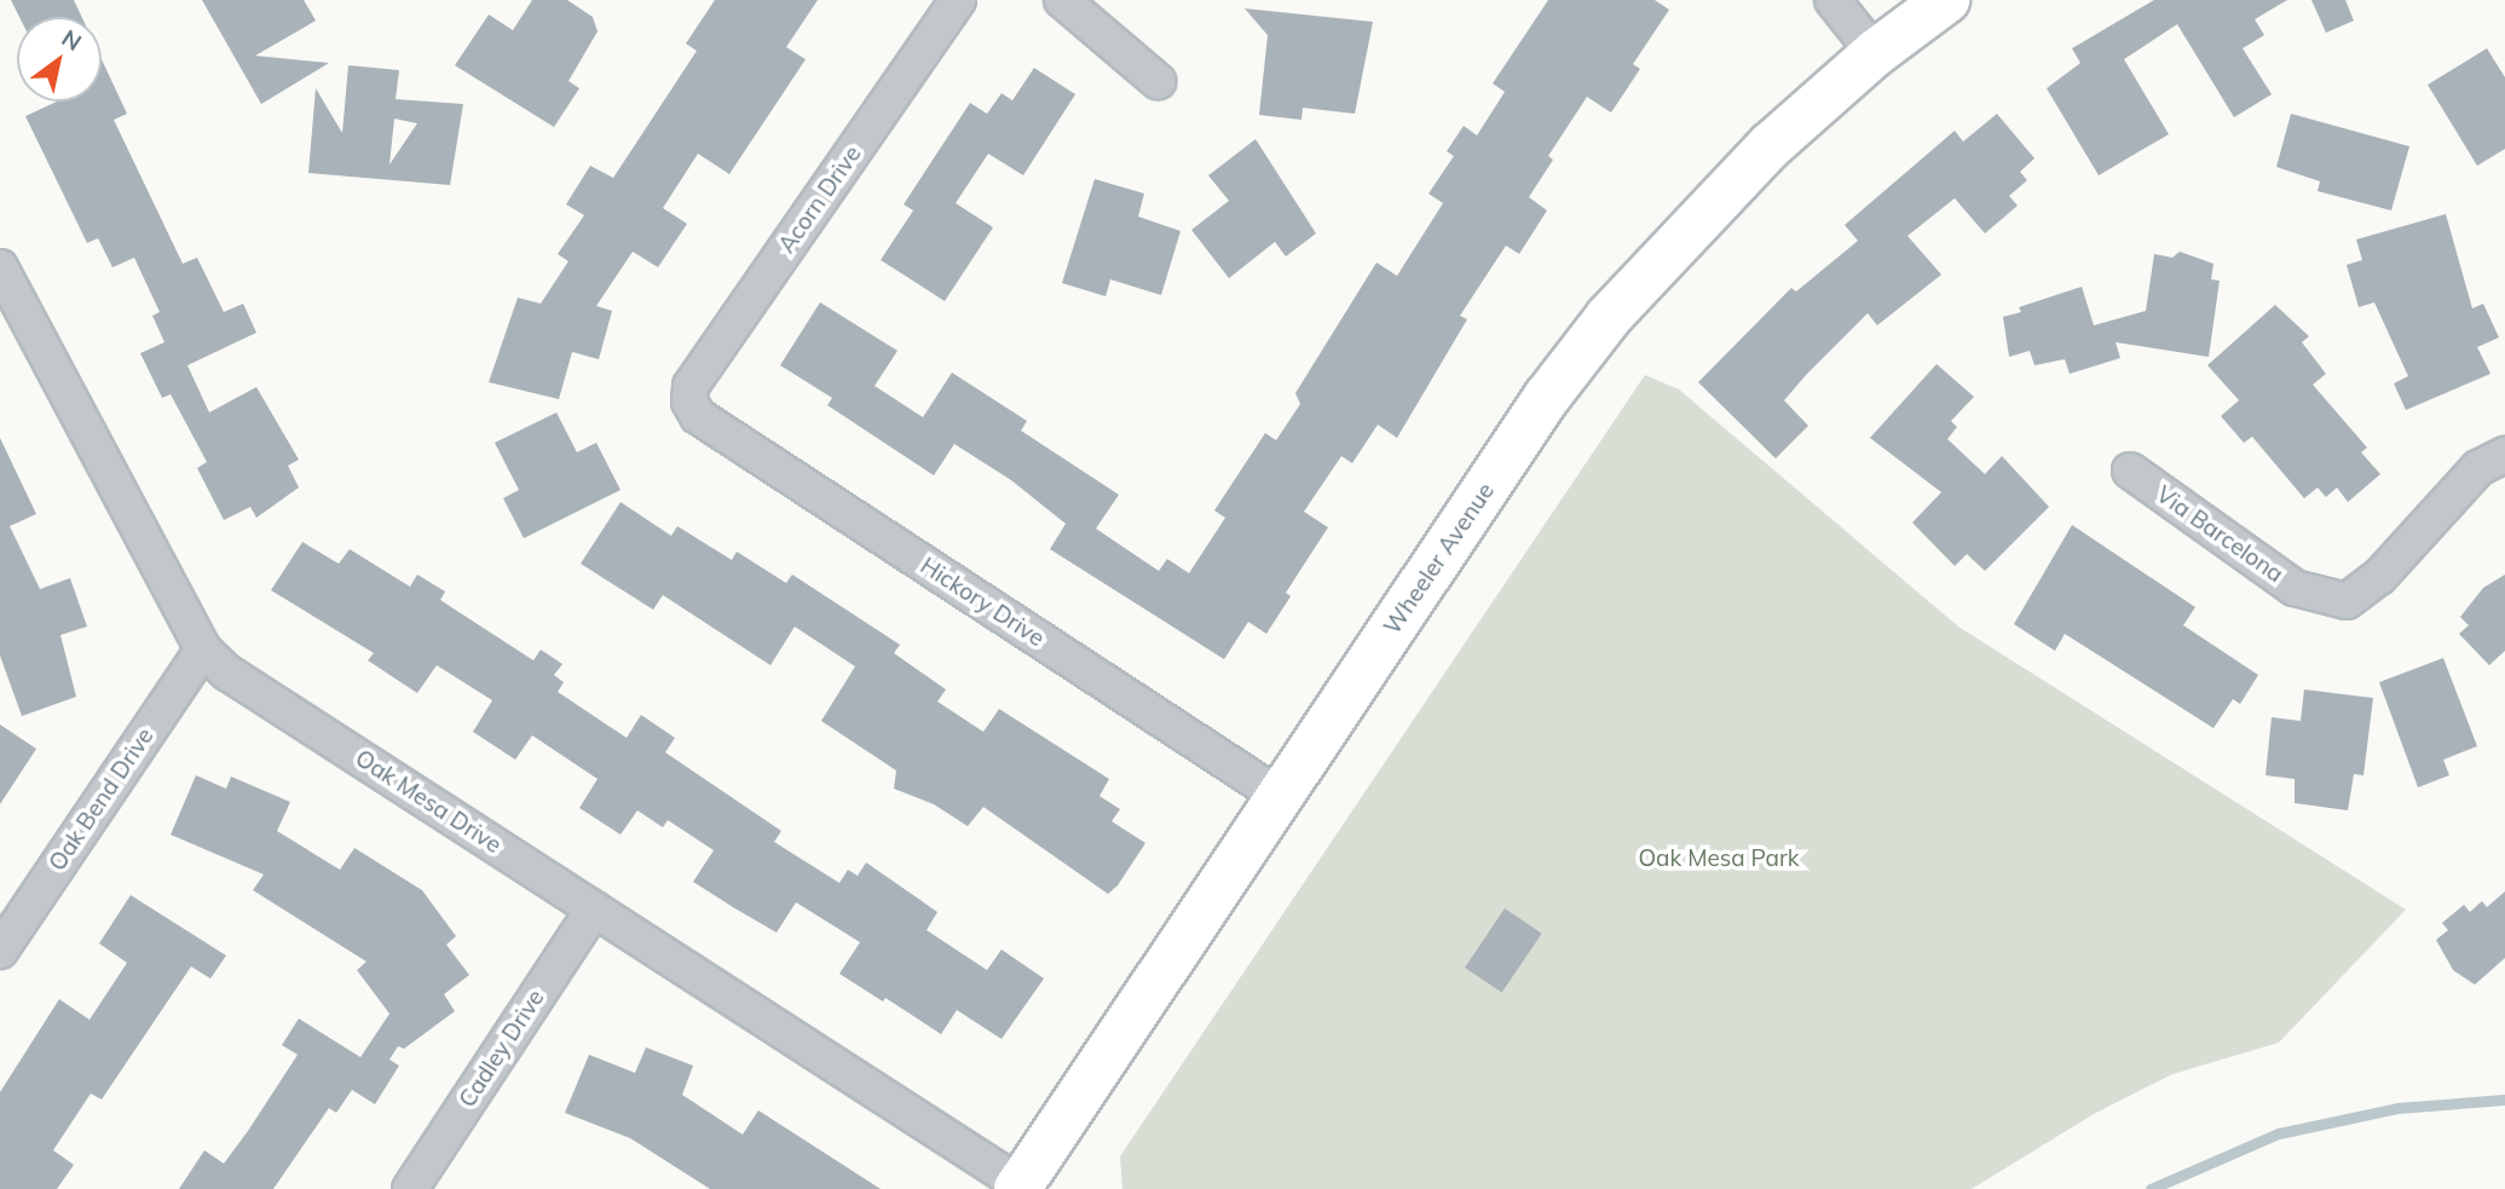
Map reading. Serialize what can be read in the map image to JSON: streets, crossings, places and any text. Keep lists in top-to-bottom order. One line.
{"streets":{"main road":["Wheeler Avenue"],"street":["Acorn Drive","Via Barcelona","Hickory Drive","Oak Bend Drive","Oak Mesa Drive","Cadley Drive"]},"crossings":[["Acorn Drive","Hickory Drive"],["Wheeler Avenue","Hickory Drive"],["Wheeler Avenue","Oak Mesa Drive"],["Oak Bend Drive","Oak Mesa Drive"],["Oak Mesa Drive","Cadley Drive"]],"parks":["Oak Mesa Park"],"north":"top right"}
